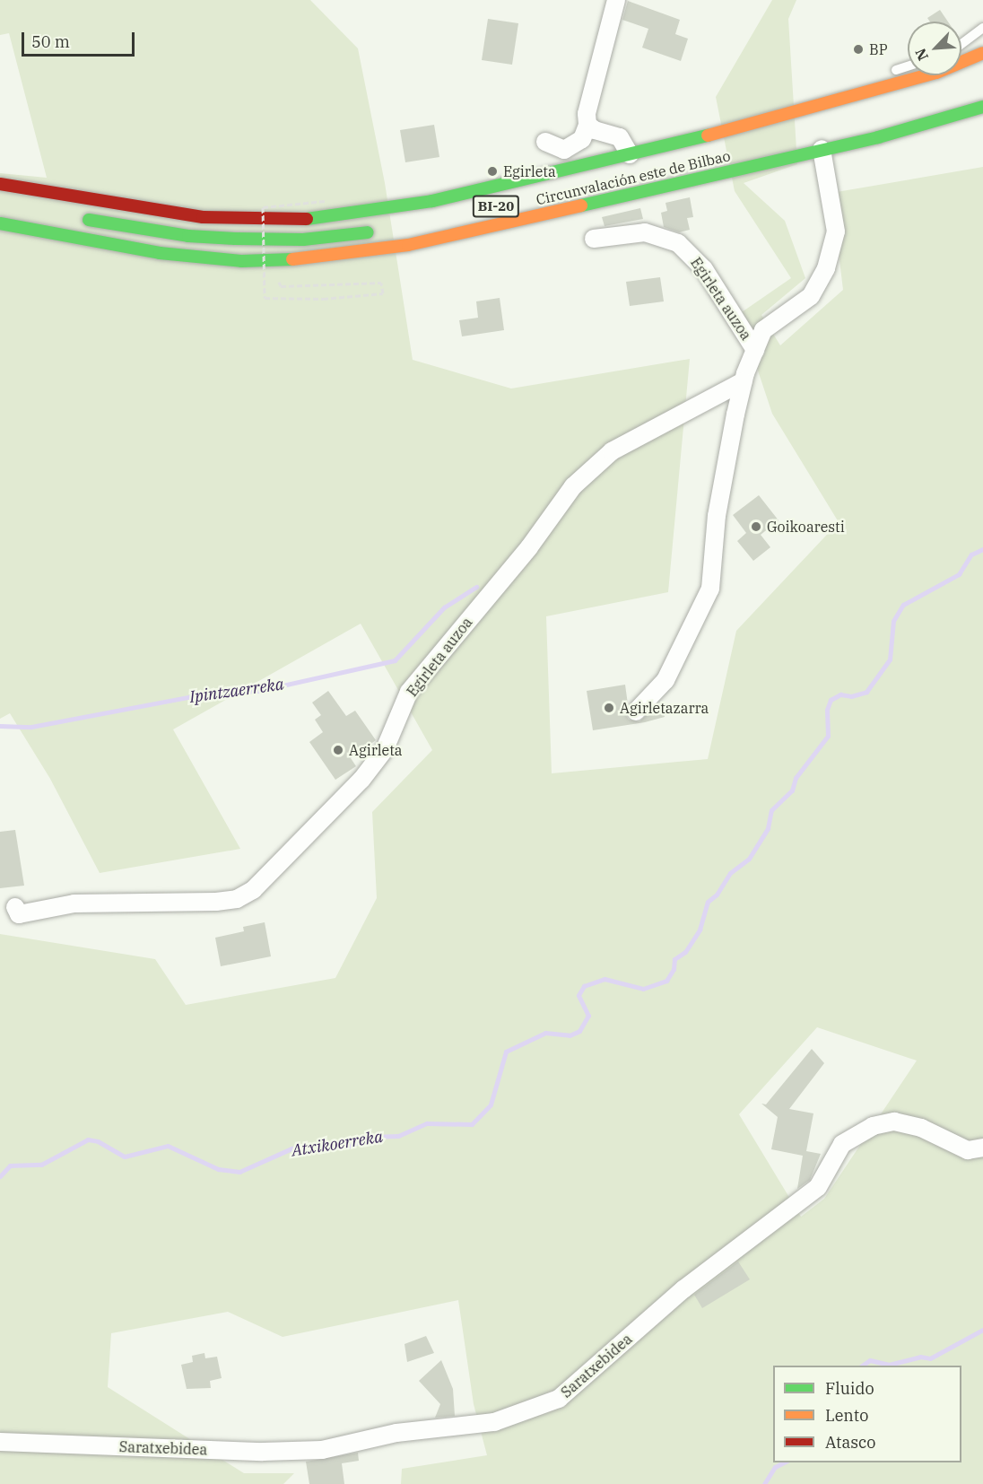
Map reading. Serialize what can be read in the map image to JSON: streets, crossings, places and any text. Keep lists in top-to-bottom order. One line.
{"streets":{"main road":["Circunvalación este de Bilbao","BI-20"],"street":["Egirleta auzoa","Saratxebidea"]},"crossings":[["Circunvalación este de Bilbao","Egirleta auzoa"]],"water":["Ipintzaerreka","Atxikoerreka"],"places":["BP","Egirleta","Goikoaresti","Agirletazarra","Agirleta"],"legend":["Fluido","Lento","Atasco"],"scale_bar":"50 m","north":"bottom left"}
